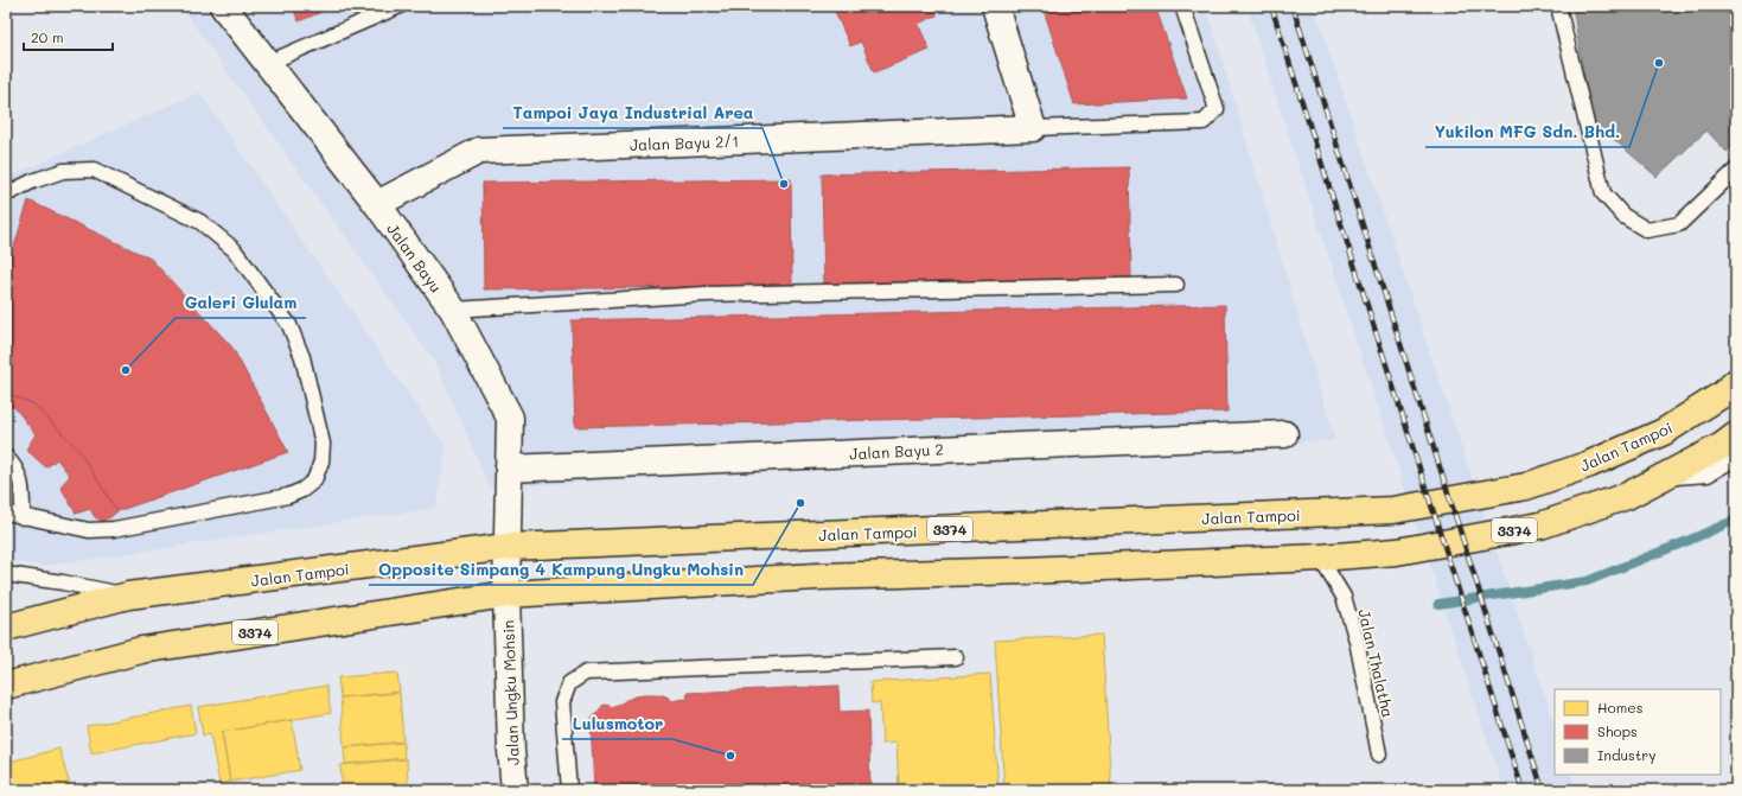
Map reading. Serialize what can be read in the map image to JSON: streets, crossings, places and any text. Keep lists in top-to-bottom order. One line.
{"streets":{"main road":["Jalan Tampoi","3374"],"street":["Jalan Bayu 2/1","Jalan Bayu","Jalan Bayu 2","Jalan Ungku Mohsin"],"lane":["Jalan Thalatha"]},"crossings":[["Jalan Bayu 2/1","Jalan Bayu"],["Jalan Bayu","Jalan Tampoi"],["Jalan Bayu","Jalan Bayu 2"],["Jalan Bayu","Jalan Ungku Mohsin"],["Jalan Tampoi","Jalan Ungku Mohsin"],["3374","Jalan Thalatha"],["3374","Jalan Ungku Mohsin"]],"places":["Yukilon MFG Sdn. Bhd.","Tampoi Jaya Industrial Area","Galeri Glulam","Opposite Simpang 4 Kampung Ungku Mohsin","Lulusmotor"],"legend":["Homes","Shops","Industry"],"scale_bar":"20 m"}
